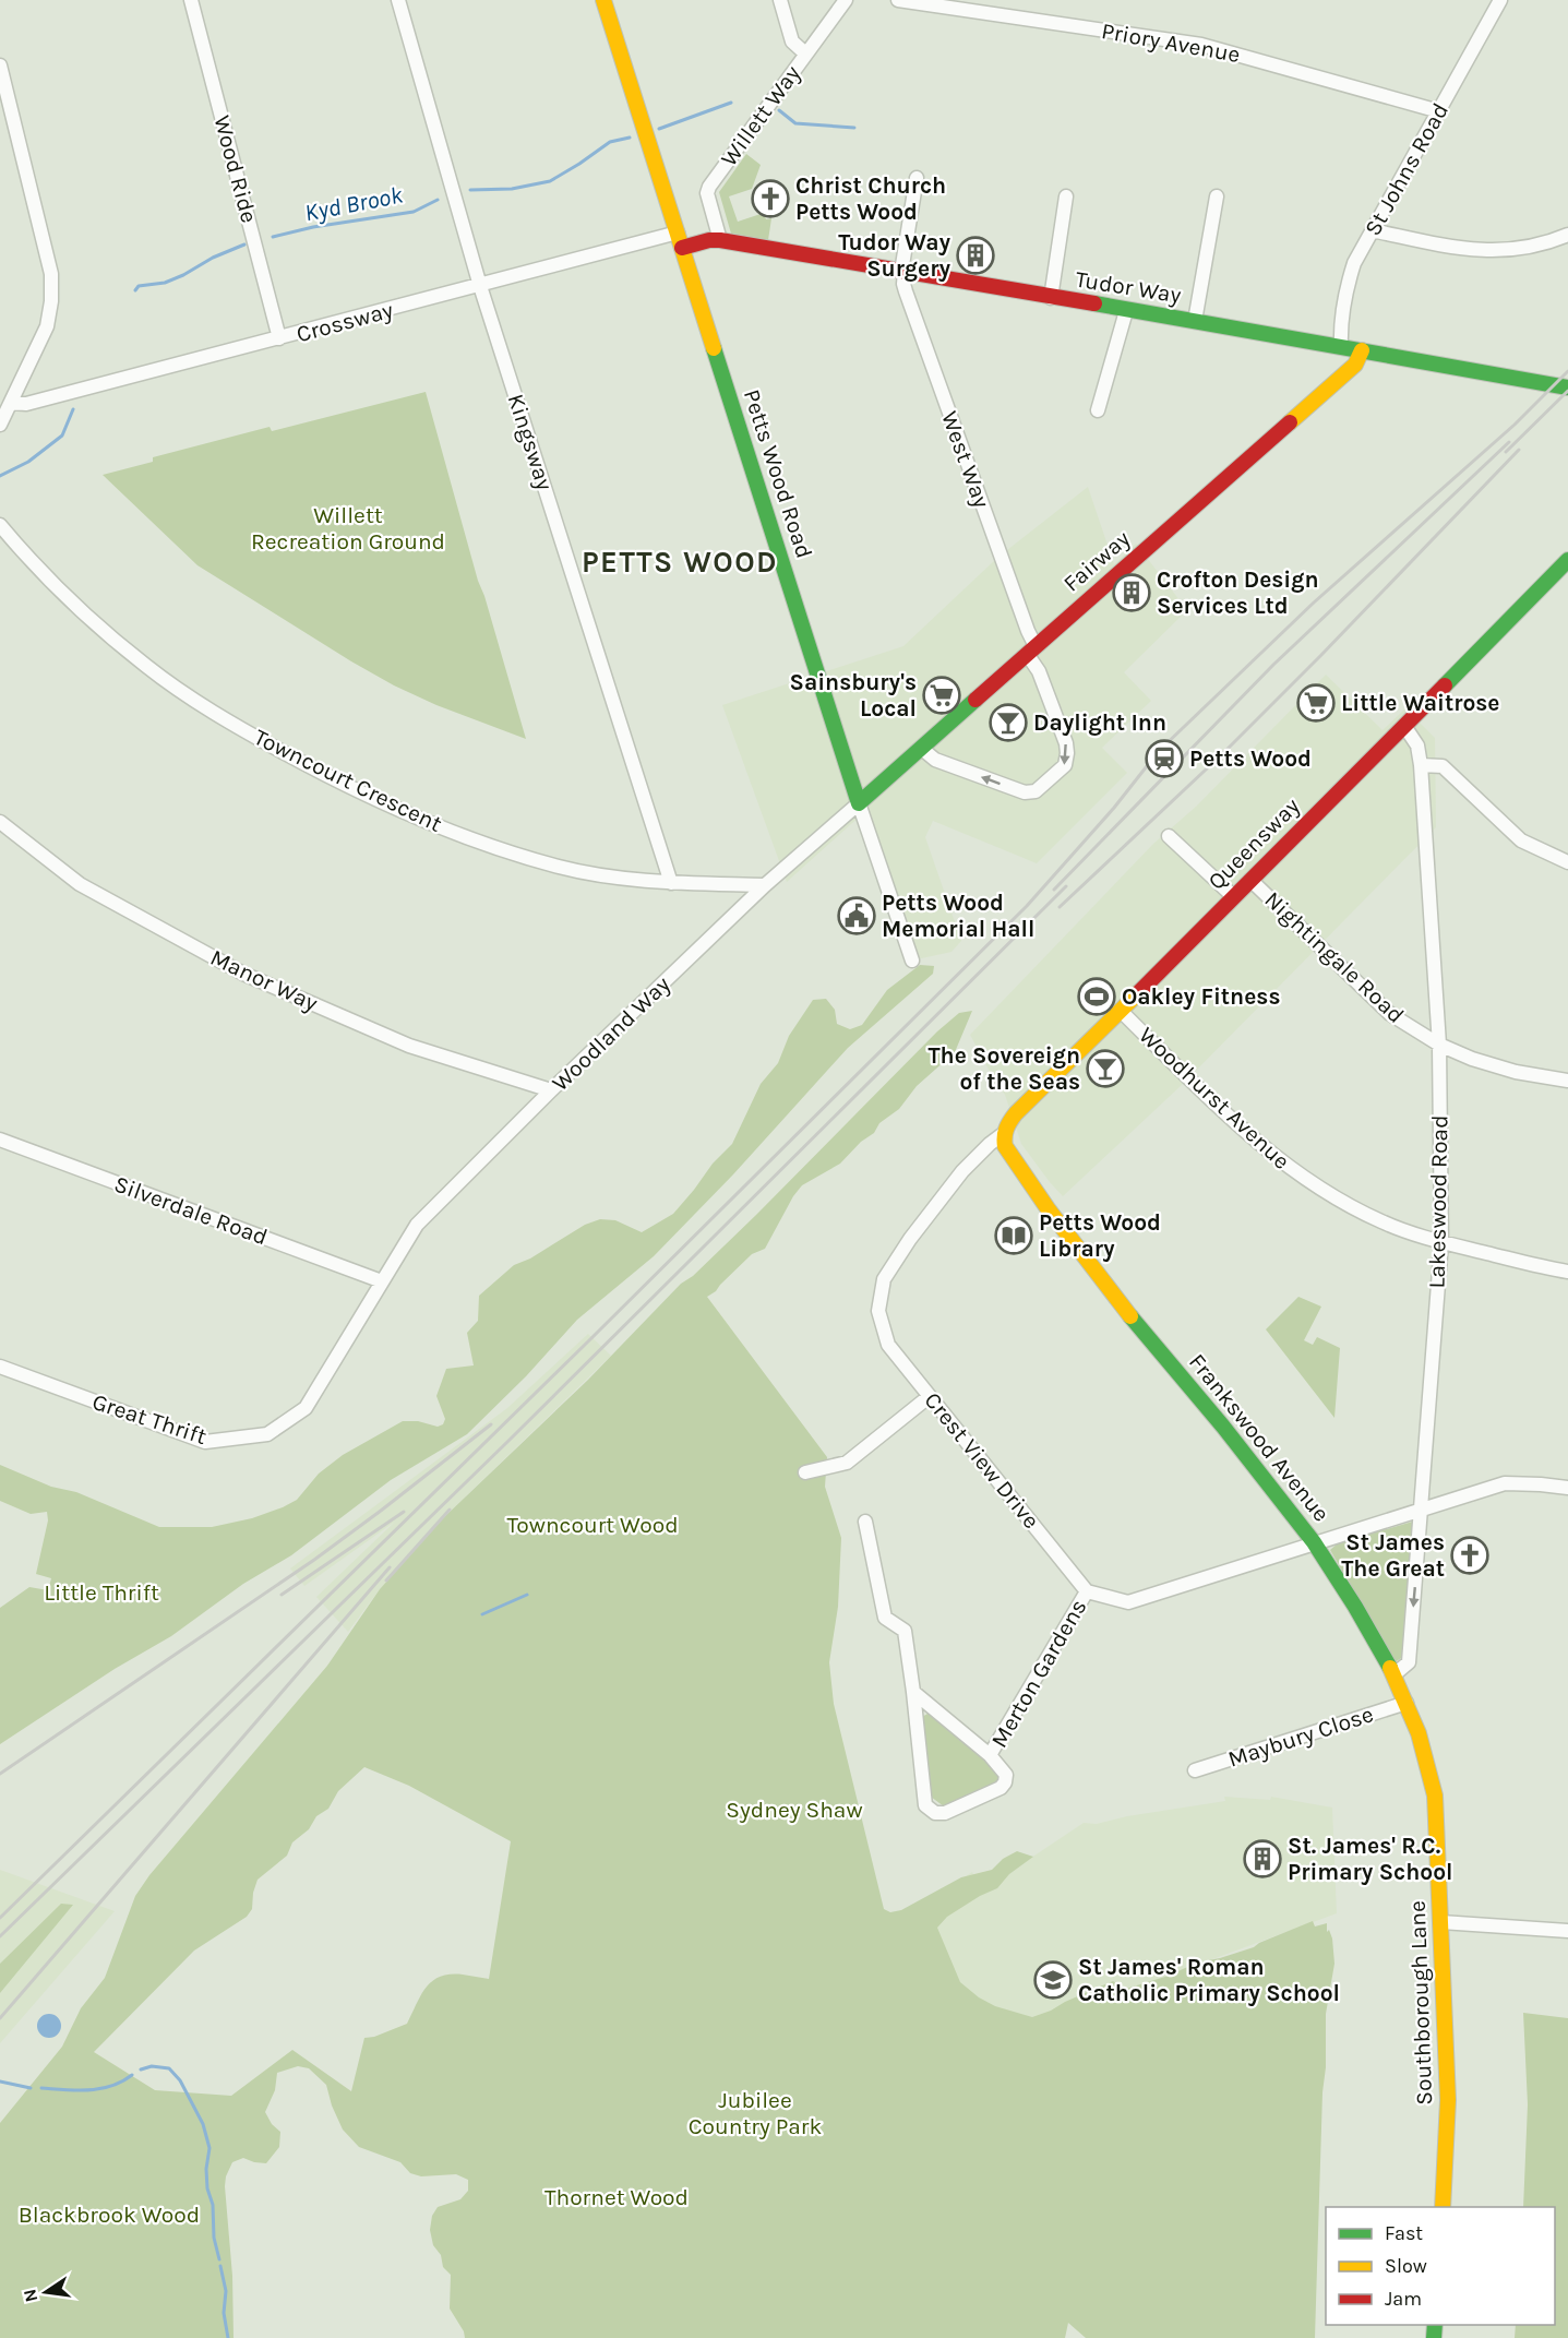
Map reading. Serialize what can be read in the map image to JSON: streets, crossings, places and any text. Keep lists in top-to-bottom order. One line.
{"streets":{"street":["Priory Avenue","Willett Way","Wood Ride","St Johns Road","Tudor Way","Crossway","Kingsway","West Way","Petts Wood Road","Fairway","Towncourt Crescent","Queensway","Nightingale Road","Manor Way","Woodland Way","Woodhurst Avenue","Lakeswood Road","Silverdale Road","Great Thrift","Frankswood Avenue","Crest View Drive","Merton Gardens","Maybury Close","Southborough Lane"]},"crossings":[["Priory Avenue","St Johns Road"],["Willett Way","Tudor Way"],["Wood Ride","Crossway"],["St Johns Road","Tudor Way"],["Tudor Way","West Way"],["Tudor Way","Petts Wood Road"],["Tudor Way","Fairway"],["Crossway","Kingsway"],["Crossway","Petts Wood Road"],["Kingsway","Towncourt Crescent"],["West Way","Fairway"],["Petts Wood Road","Fairway"],["Petts Wood Road","Woodland Way"],["Fairway","Woodland Way"],["Towncourt Crescent","Woodland Way"],["Queensway","Nightingale Road"],["Queensway","Woodhurst Avenue"],["Queensway","Lakeswood Road"],["Queensway","Frankswood Avenue"],["Queensway","Crest View Drive"],["Nightingale Road","Lakeswood Road"],["Manor Way","Woodland Way"],["Woodland Way","Silverdale Road"],["Woodland Way","Great Thrift"],["Woodhurst Avenue","Lakeswood Road"],["Lakeswood Road","Frankswood Avenue"],["Silverdale Road","Great Thrift"],["Frankswood Avenue","Crest View Drive"],["Frankswood Avenue","Maybury Close"],["Frankswood Avenue","Southborough Lane"],["Crest View Drive","Merton Gardens"]],"districts":["PETTS WOOD"],"water":["Kyd Brook"],"parks":["Willett Recreation Ground","Towncourt Wood","Little Thrift","Sydney Shaw","Jubilee Country Park","Thornet Wood","Blackbrook Wood"],"places":{"church":["Christ Church Petts Wood","St James The Great"],"building":["Tudor Way Surgery","Crofton Design Services Ltd","St. James' R.C. Primary School"],"supermarket":["Sainsbury's Local","Little Waitrose"],"bar":["Daylight Inn","The Sovereign of the Seas"],"station":["Petts Wood"],"public building":["Petts Wood Memorial Hall"],"sports":["Oakley Fitness"],"library":["Petts Wood Library"],"school or university":["St James' Roman Catholic Primary School"]},"legend":["Fast","Slow","Jam"],"north":"left"}
